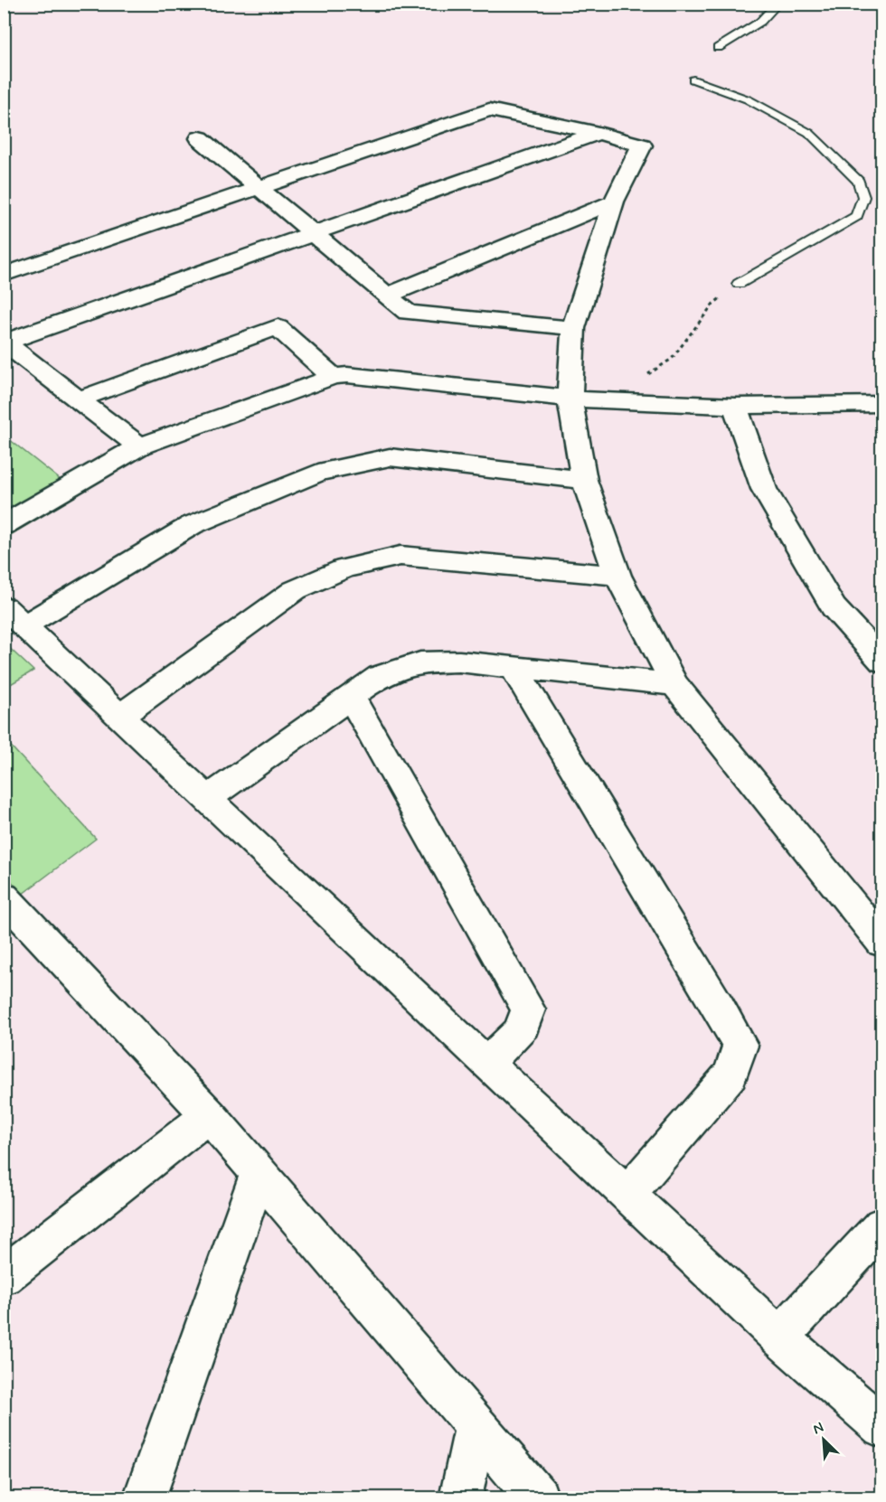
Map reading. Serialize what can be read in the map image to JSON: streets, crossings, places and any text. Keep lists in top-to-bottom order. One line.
{"north":"top left"}
